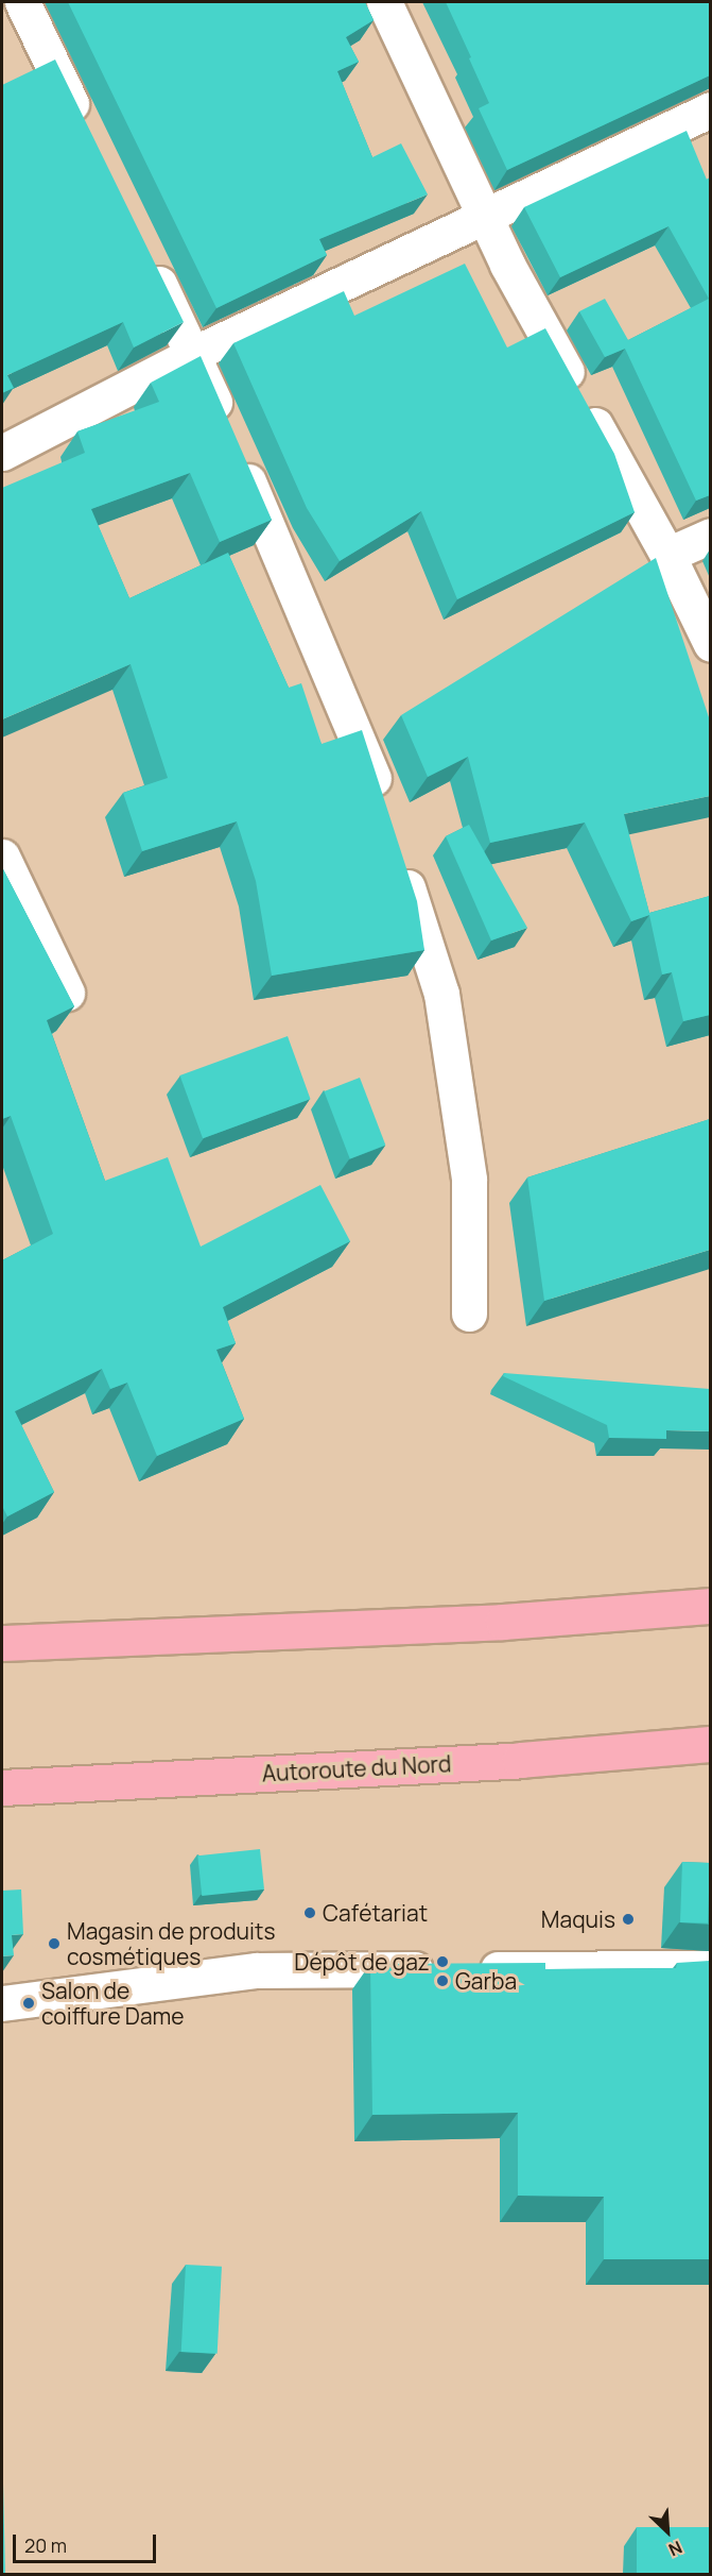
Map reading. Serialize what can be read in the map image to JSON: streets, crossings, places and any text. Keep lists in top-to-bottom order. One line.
{"streets":{"highway":["Autoroute du Nord"]},"places":["Cafétariat","Maquis","Magasin de produits cosmétiques","Dépôt de gaz","Garba","Salon de coiffure Dame"],"scale_bar":"20 m","north":"bottom right"}
